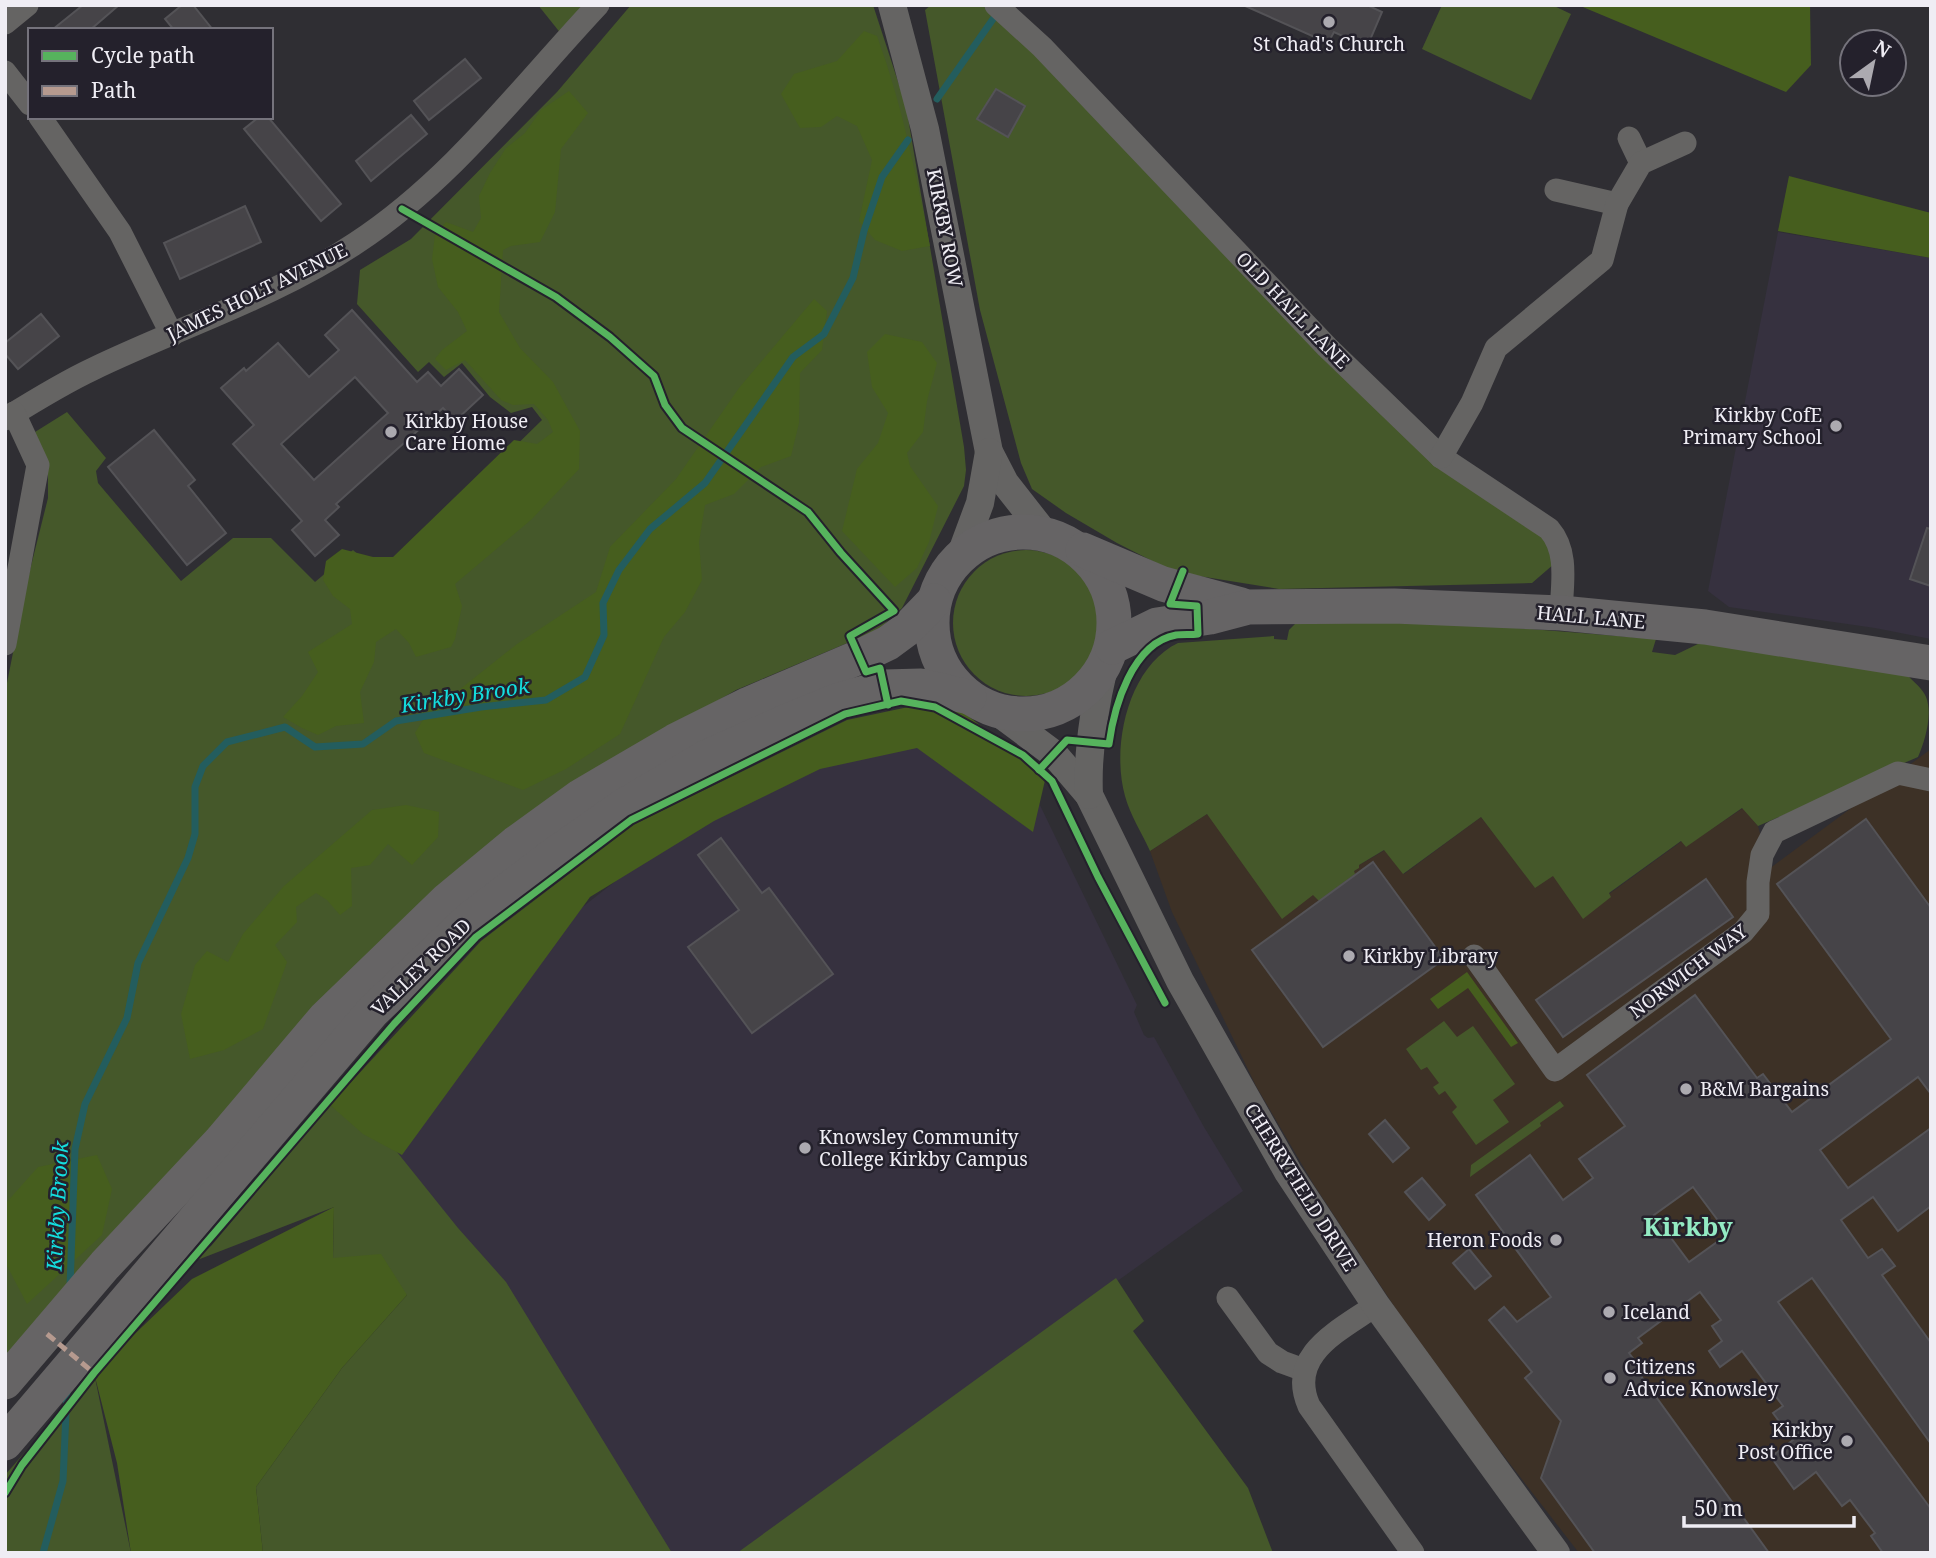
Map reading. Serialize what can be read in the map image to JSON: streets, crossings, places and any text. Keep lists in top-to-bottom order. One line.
{"streets":{"main road":["HALL LANE","VALLEY ROAD"],"street":["KIRKBY ROW","JAMES HOLT AVENUE","OLD HALL LANE","NORWICH WAY","CHERRYFIELD DRIVE"]},"crossings":[["KIRKBY ROW","HALL LANE"],["KIRKBY ROW","VALLEY ROAD"],["KIRKBY ROW","CHERRYFIELD DRIVE"],["OLD HALL LANE","HALL LANE"],["HALL LANE","VALLEY ROAD"],["HALL LANE","CHERRYFIELD DRIVE"],["VALLEY ROAD","CHERRYFIELD DRIVE"]],"districts":["Kirkby"],"water":["Kirkby Brook"],"places":["St Chad's Church","Kirkby CofE Primary School","Kirkby House Care Home","Kirkby Library","B&M Bargains","Knowsley Community College Kirkby Campus","Heron Foods","Iceland","Citizens Advice Knowsley","Kirkby Post Office"],"legend":["Cycle path","Path"],"scale_bar":"50 m","north":"top right"}
